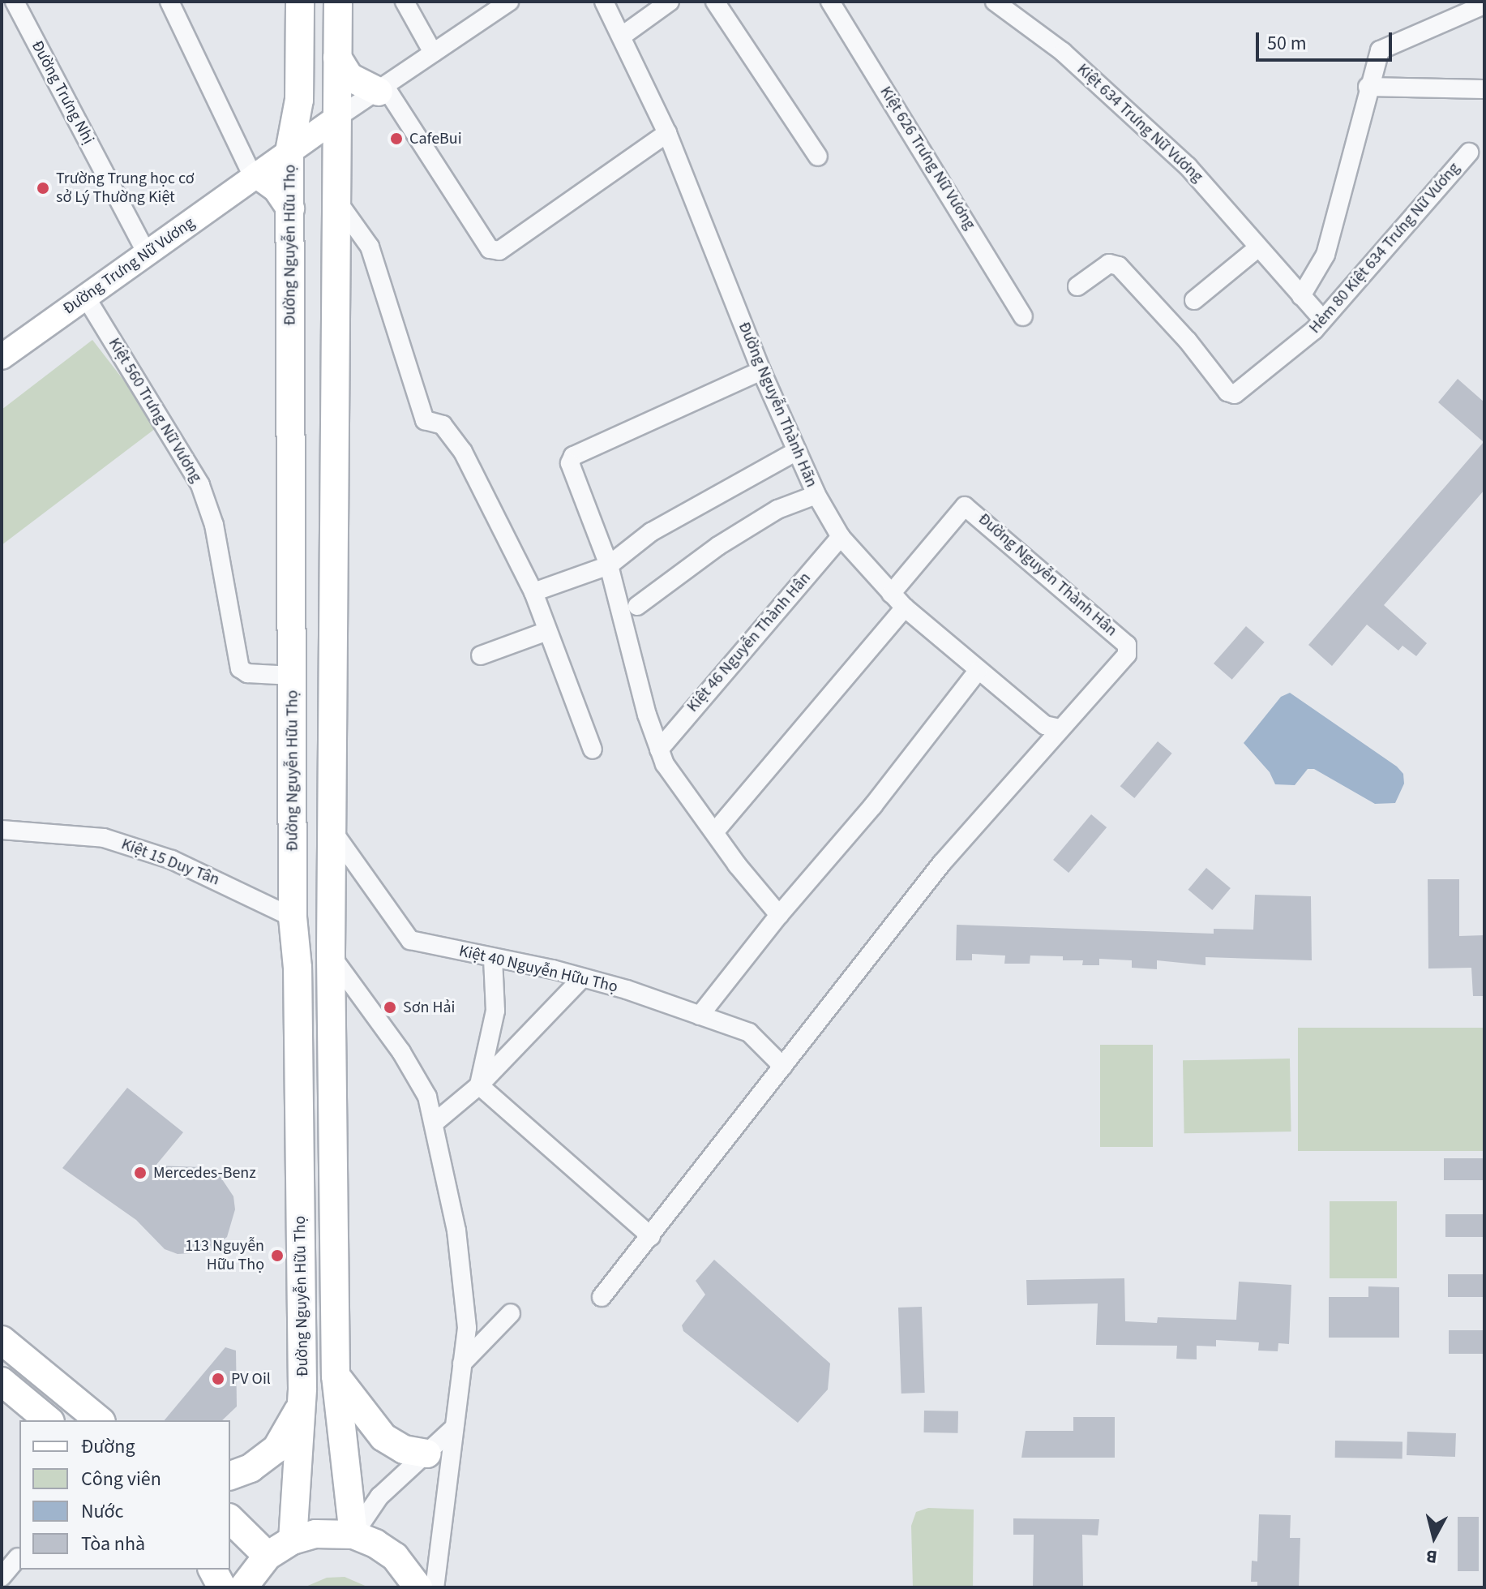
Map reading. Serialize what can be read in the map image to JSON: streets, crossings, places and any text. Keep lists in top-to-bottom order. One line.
{"streets":{"main road":["Đường Nguyễn Hữu Thọ","Đường Trưng Nữ Vương"],"street":["Đường Trưng Nhị","Kiệt 634 Trưng Nữ Vương","Kiệt 626 Trưng Nữ Vương","Hẻm 80 Kiệt 634 Trưng Nữ Vương","Đường Nguyễn Thành Hãn","Kiệt 560 Trưng Nữ Vương","Đường Nguyễn Thành Hân","Kiệt 46 Nguyễn Thành Hân","Kiệt 15 Duy Tân","Kiệt 40 Nguyễn Hữu Thọ"]},"crossings":[["Đường Trưng Nhị","Đường Trưng Nữ Vương"],["Kiệt 634 Trưng Nữ Vương","Hẻm 80 Kiệt 634 Trưng Nữ Vương"],["Đường Nguyễn Hữu Thọ","Đường Trưng Nữ Vương"],["Đường Nguyễn Hữu Thọ","Kiệt 560 Trưng Nữ Vương"],["Đường Nguyễn Hữu Thọ","Kiệt 15 Duy Tân"],["Đường Nguyễn Hữu Thọ","Kiệt 40 Nguyễn Hữu Thọ"],["Đường Trưng Nữ Vương","Kiệt 560 Trưng Nữ Vương"],["Đường Nguyễn Thành Hãn","Đường Nguyễn Thành Hân"],["Đường Nguyễn Thành Hãn","Kiệt 46 Nguyễn Thành Hân"]],"places":["CafeBui","Trường Trung học cơ sở Lý Thường Kiệt","Sơn Hải","Mercedes-Benz","113 Nguyễn Hữu Thọ","PV Oil"],"legend":["Đường","Công viên","Nước","Tòa nhà"],"scale_bar":"50 m","north":"bottom"}
